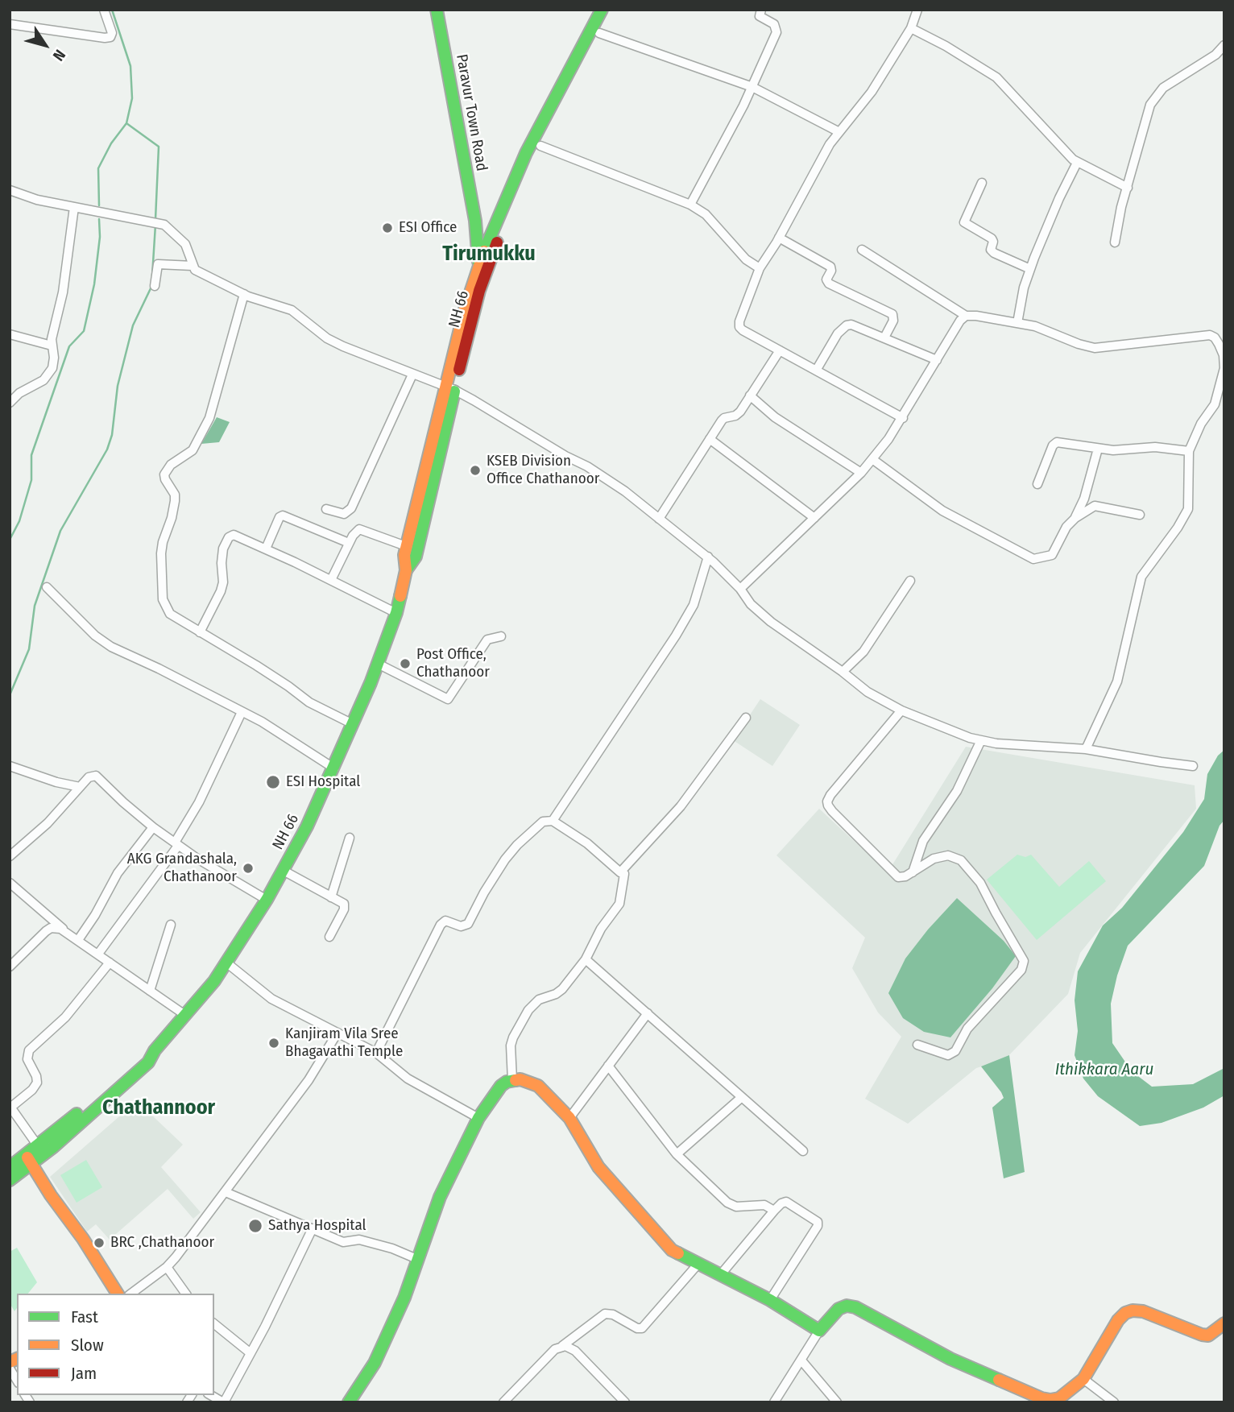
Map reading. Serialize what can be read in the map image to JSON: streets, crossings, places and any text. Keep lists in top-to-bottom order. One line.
{"streets":{"main road":["Paravur Town Road","NH 66"]},"crossings":[["Paravur Town Road","NH 66"]],"districts":["Tirumukku","Chathannoor"],"water":["Ithikkara Aaru"],"places":["ESI Office","KSEB Division Office Chathanoor","Post Office, Chathanoor","ESI Hospital","AKG Grandashala, Chathanoor","Kanjiram Vila Sree Bhagavathi Temple","Sathya Hospital","BRC ,Chathanoor"],"legend":["Fast","Slow","Jam"],"north":"bottom right"}
